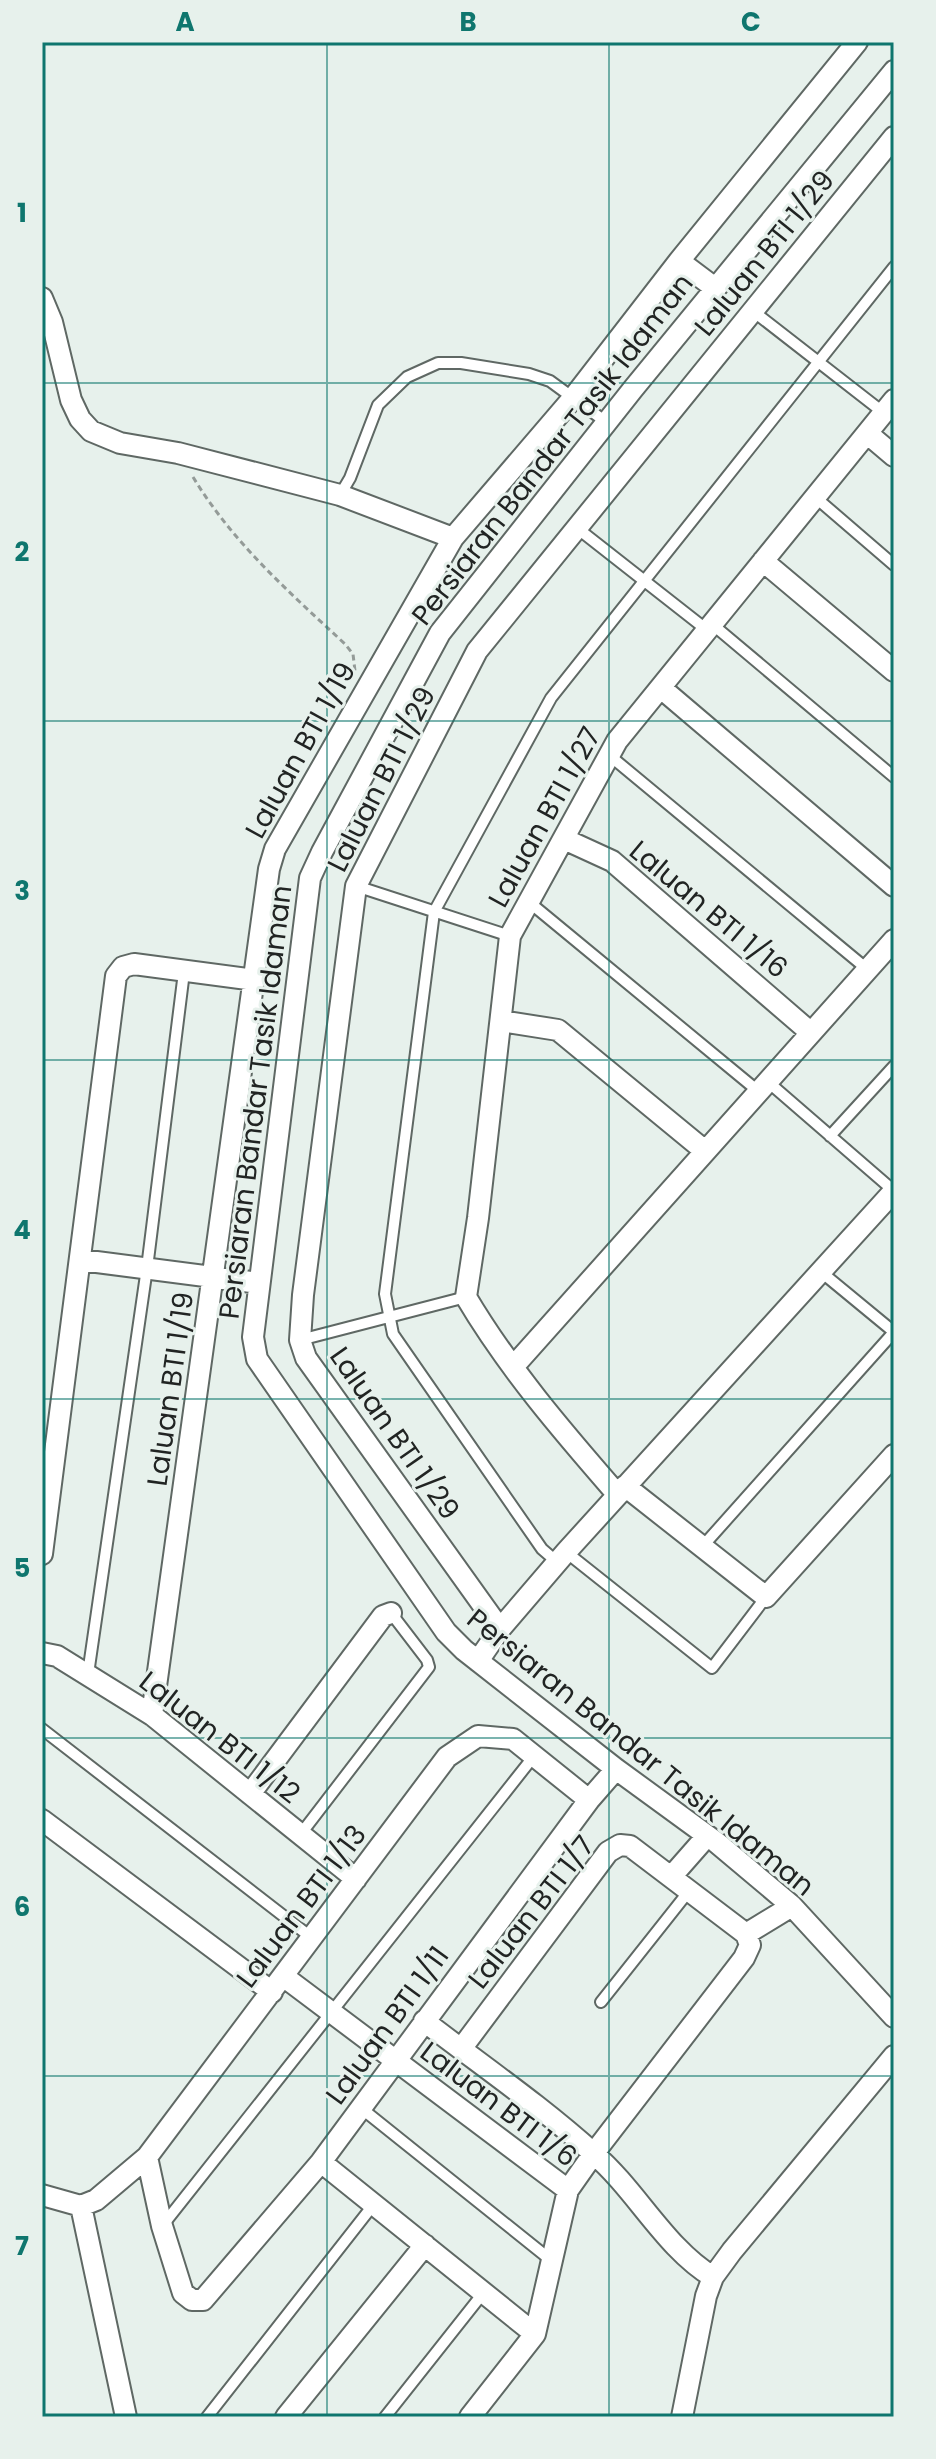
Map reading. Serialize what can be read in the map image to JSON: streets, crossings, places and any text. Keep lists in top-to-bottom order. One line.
{"streets":{"street":["Laluan BTI 1/29","Persiaran Bandar Tasik Idaman","Laluan BTI 1/19","Laluan BTI 1/27","Laluan BTI 1/16","Laluan BTI 1/12","Laluan BTI 1/13","Laluan BTI 1/7","Laluan BTI 1/11","Laluan BTI 1/6"]},"crossings":[["Persiaran Bandar Tasik Idaman","Laluan BTI 1/11"],["Laluan BTI 1/19","Laluan BTI 1/12"],["Laluan BTI 1/27","Laluan BTI 1/16"],["Laluan BTI 1/12","Laluan BTI 1/13"],["Laluan BTI 1/13","Laluan BTI 1/11"],["Laluan BTI 1/13","Laluan BTI 1/6"],["Laluan BTI 1/11","Laluan BTI 1/6"]],"grid":{"columns":["A","B","C"],"rows":["1","2","3","4","5","6","7"]}}
